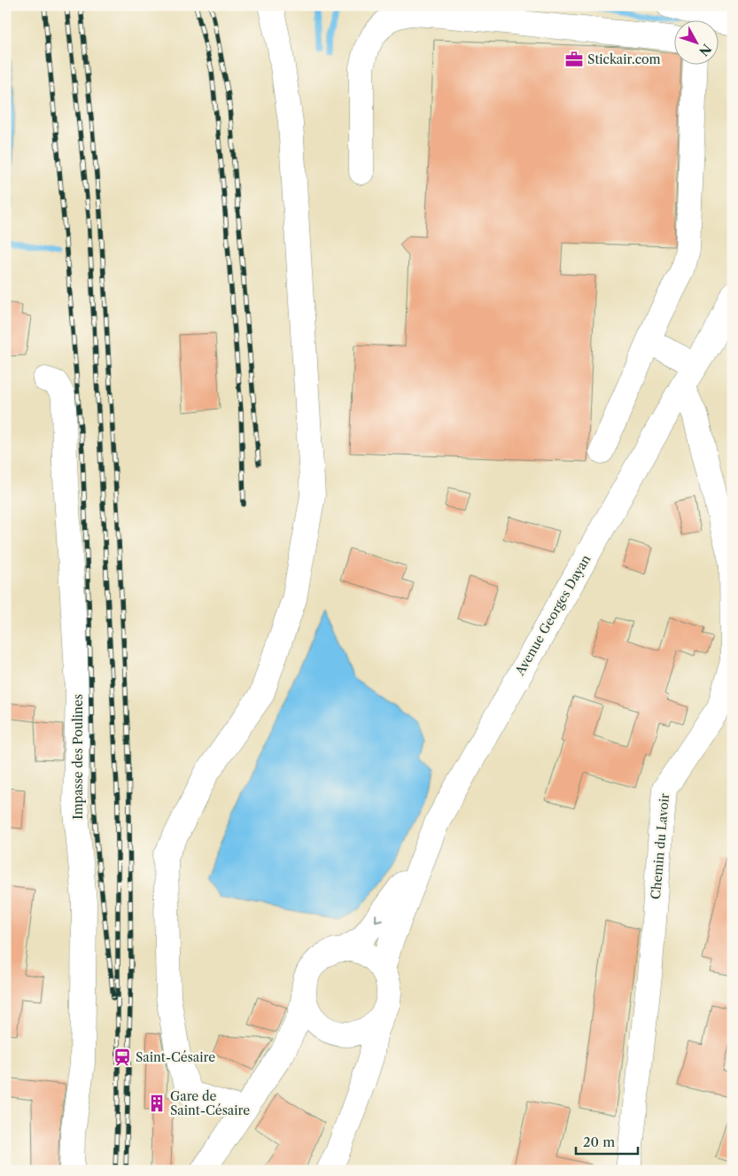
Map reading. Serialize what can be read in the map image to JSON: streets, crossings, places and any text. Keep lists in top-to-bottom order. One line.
{"streets":{"street":["Avenue Georges Dayan","Impasse des Poulines","Chemin du Lavoir"]},"crossings":[["Avenue Georges Dayan","Chemin du Lavoir"]],"places":{"office":["Stickair.com"],"station":["Saint-Césaire"],"building":["Gare de Saint-Césaire"]},"scale_bar":"20 m","north":"bottom right"}
